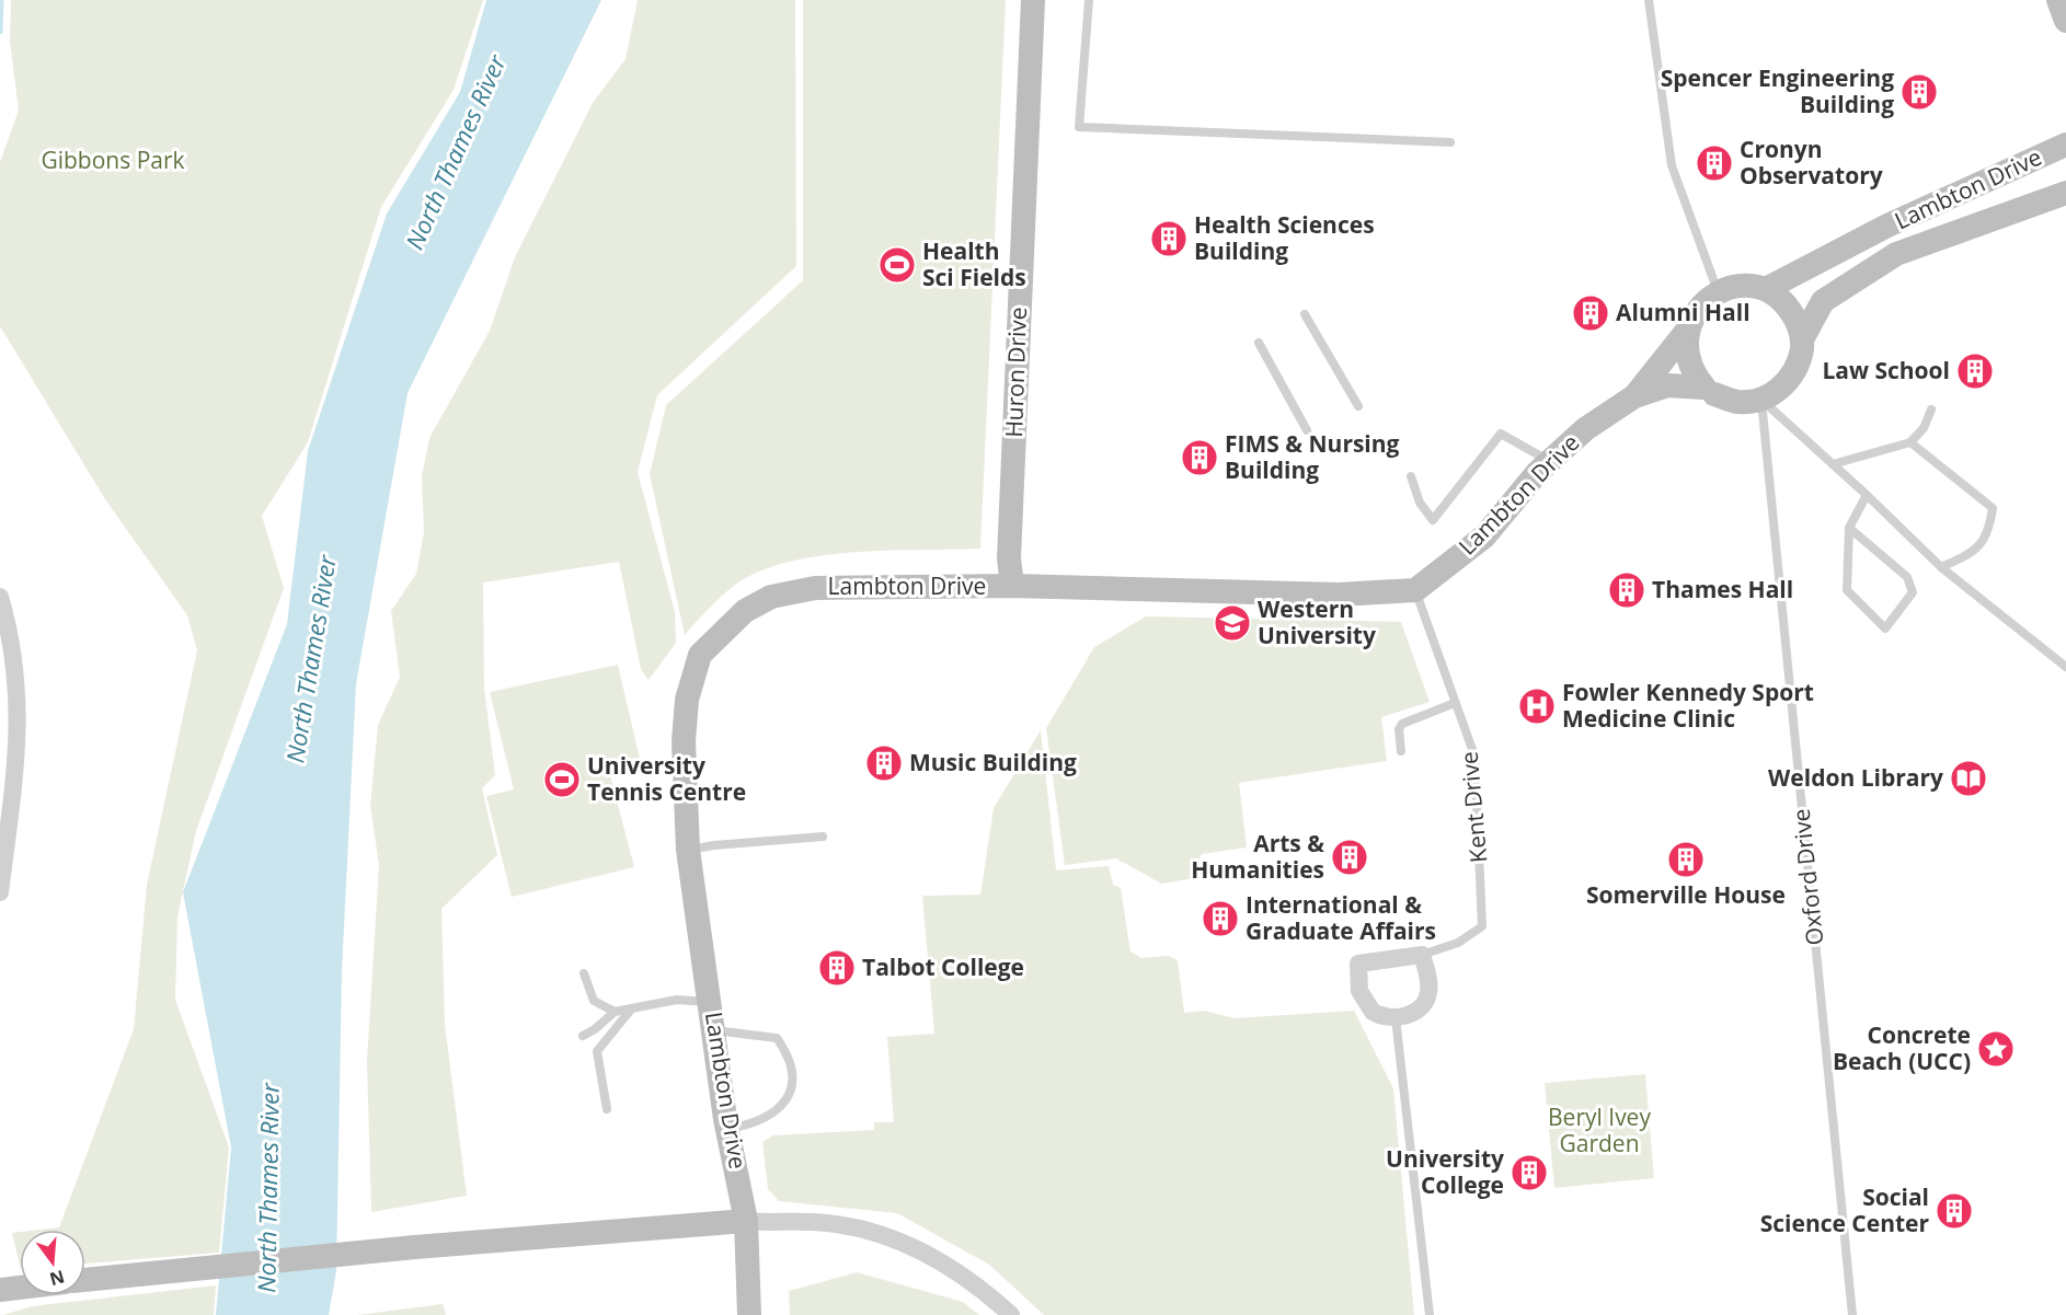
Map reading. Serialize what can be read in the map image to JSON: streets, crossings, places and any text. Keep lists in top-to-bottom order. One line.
{"streets":{"street":["Lambton Drive","Huron Drive","Kent Drive"],"lane":["Oxford Drive"]},"crossings":[["Lambton Drive","Huron Drive"],["Lambton Drive","Kent Drive"],["Lambton Drive","Oxford Drive"]],"water":["North Thames River"],"parks":["Gibbons Park","Beryl Ivey Garden"],"places":{"building":["Spencer Engineering Building","Cronyn Observatory","Health Sciences Building","Alumni Hall","Law School","FIMS & Nursing Building","Thames Hall","Music Building","Arts & Humanities","Somerville House","International & Graduate Affairs","Talbot College","University College","Social Science Center"],"sports":["Health Sci Fields","University Tennis Centre"],"school or university":["Western University"],"hospital":["Fowler Kennedy Sport Medicine Clinic"],"library":["Weldon Library"],"place":["Concrete Beach (UCC)"]},"north":"bottom"}
